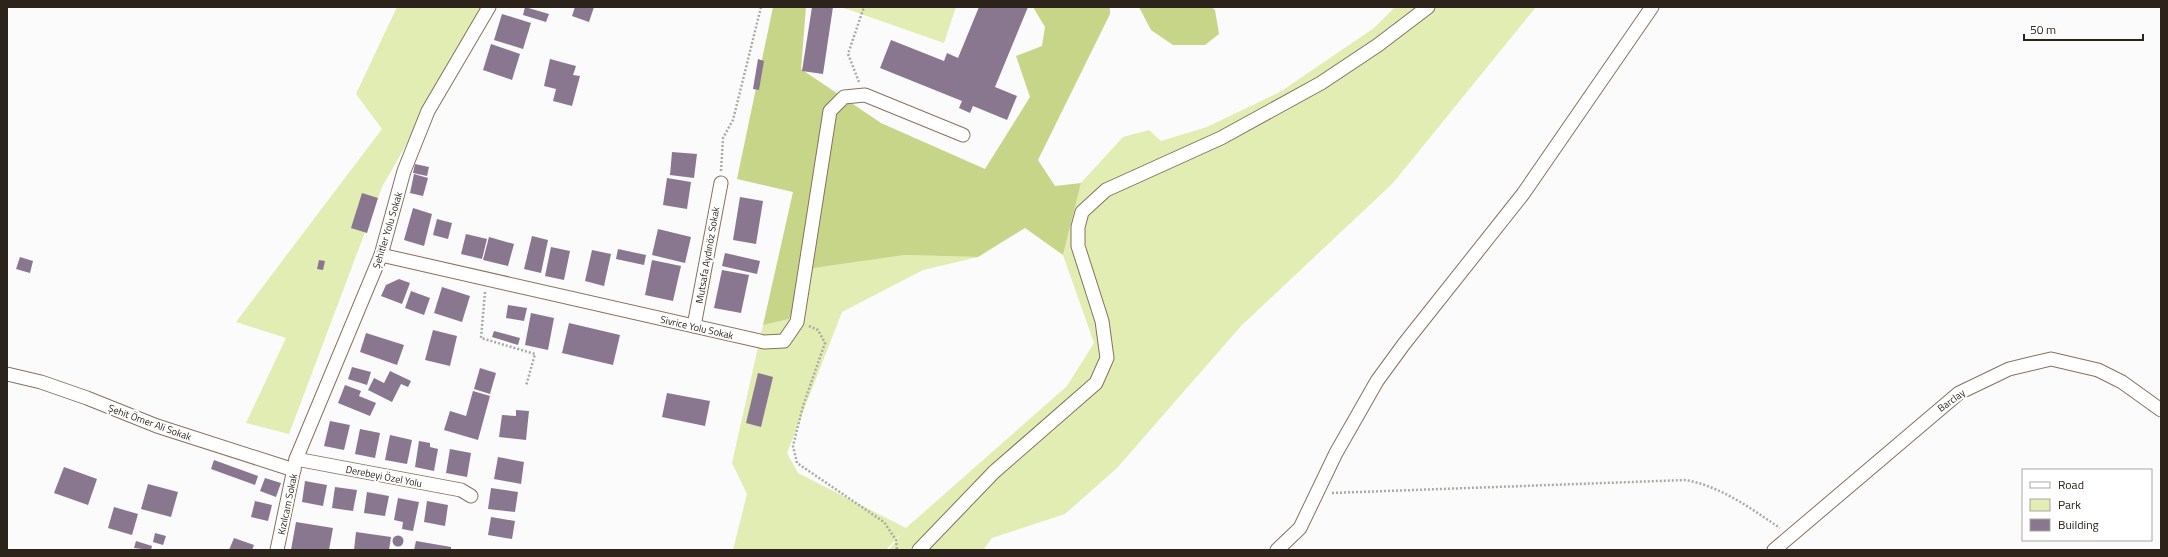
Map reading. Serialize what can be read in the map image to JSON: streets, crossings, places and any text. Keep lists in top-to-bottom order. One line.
{"streets":{"street":["Şehitler Yolu Sokak","Mutsafa Aydınöz Sokak","Sivrice Yolu Sokak","Barclay","Şehit Ömer Ali Sokak","Derebeyi Özel Yolu","Kızılcam Sokak"]},"crossings":[["Şehitler Yolu Sokak","Sivrice Yolu Sokak"],["Şehitler Yolu Sokak","Şehit Ömer Ali Sokak"],["Şehitler Yolu Sokak","Derebeyi Özel Yolu"],["Şehitler Yolu Sokak","Kızılcam Sokak"],["Mutsafa Aydınöz Sokak","Sivrice Yolu Sokak"],["Şehit Ömer Ali Sokak","Derebeyi Özel Yolu"],["Şehit Ömer Ali Sokak","Kızılcam Sokak"],["Derebeyi Özel Yolu","Kızılcam Sokak"]],"legend":["Road","Park","Building"],"scale_bar":"50 m"}
